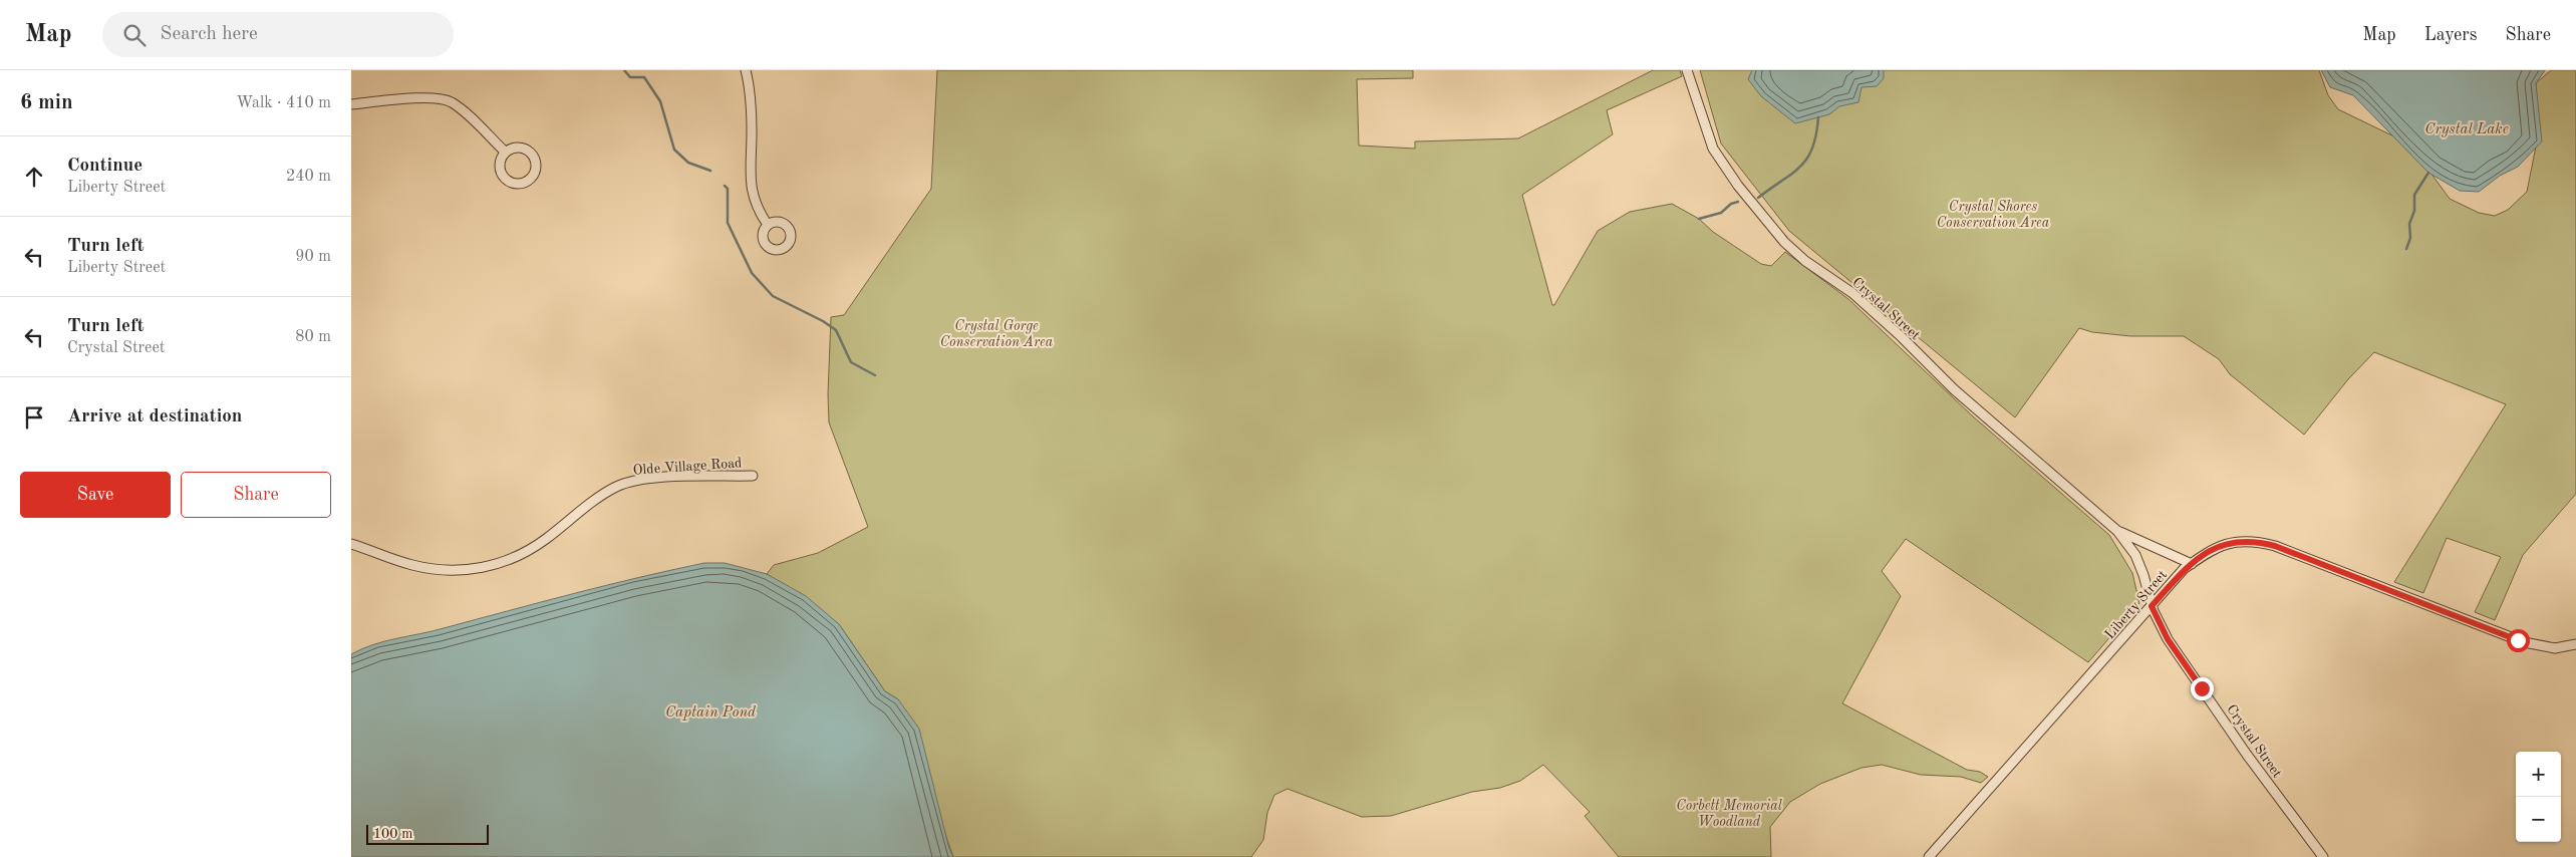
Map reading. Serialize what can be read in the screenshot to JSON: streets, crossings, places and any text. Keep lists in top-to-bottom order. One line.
{"streets":{"street":["Crystal Street","Olde Village Road","Liberty Street"]},"crossings":[["Crystal Street","Liberty Street"]],"water":["Crystal Lake","Captain Pond"],"parks":["Crystal Shores Conservation Area","Crystal Gorge Conservation Area","Corbett Memorial Woodland"],"scale_bar":"100 m","page":{"header":"Map","search":"Search here","nav":["Map","Layers","Share"],"heading":["6 min","Walk · 410 m"],"list":[["Continue","Liberty Street","240 m"],["Turn left","Liberty Street","90 m"],["Turn left","Crystal Street","80 m"],"Arrive at destination"],"buttons":["Save","Share"],"map_buttons":["+","−"],"scale":"100 m"}}
